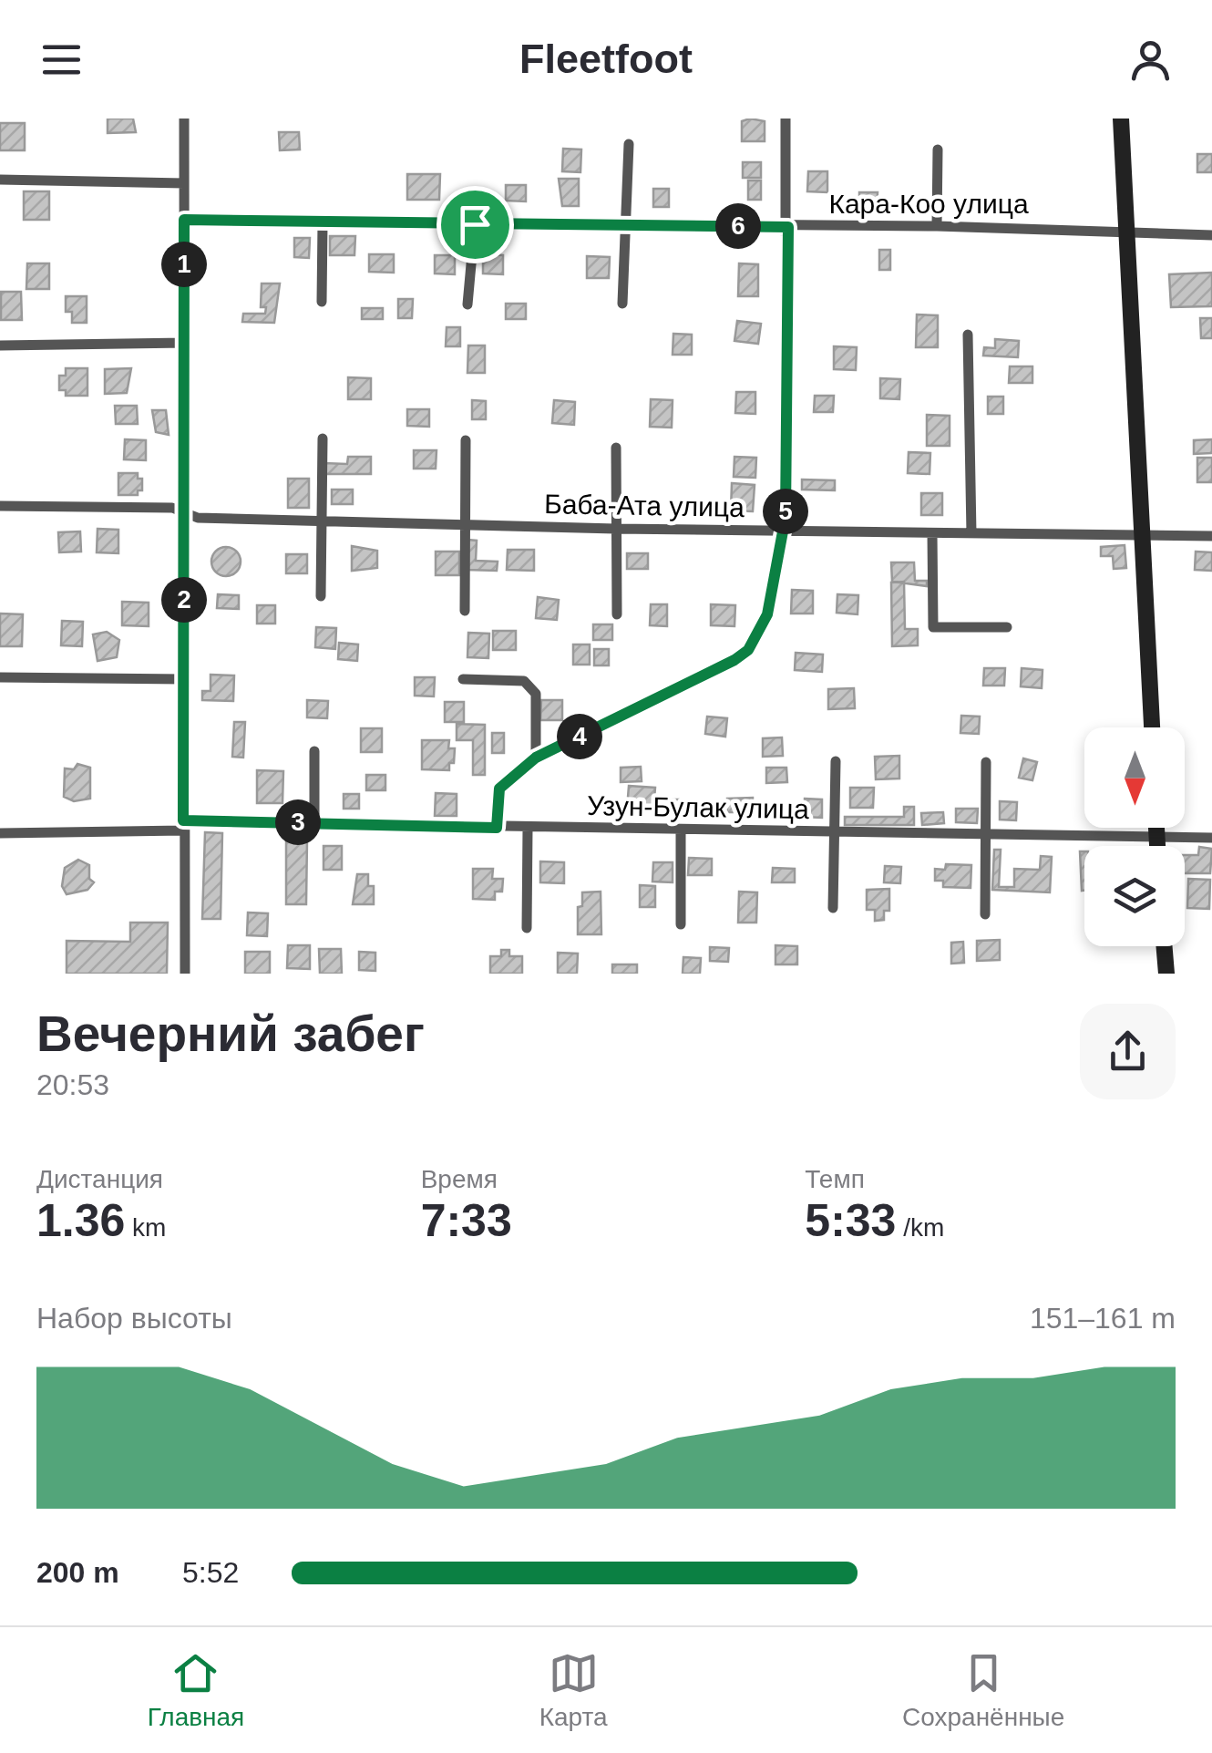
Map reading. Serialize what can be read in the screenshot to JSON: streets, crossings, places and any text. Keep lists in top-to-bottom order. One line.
{"streets":{"street":["Кара-Коо улица","Баба-Ата улица","Узун-Булак улица"]},"north":"bottom","page":{"header":"Fleetfoot","pins":["6","1","5","2","4","3"],"heading":["Вечерний забег","20:53"],"stats":[["Дистанция","1.36 km"],["Время","7:33"],["Темп","5:33 /km"]],"chart":["Набор высоты","151–161 m"],"list":[{"name":"200 m","note":"5:52"}],"tabs":["Главная","Карта","Сохранённые"]}}
